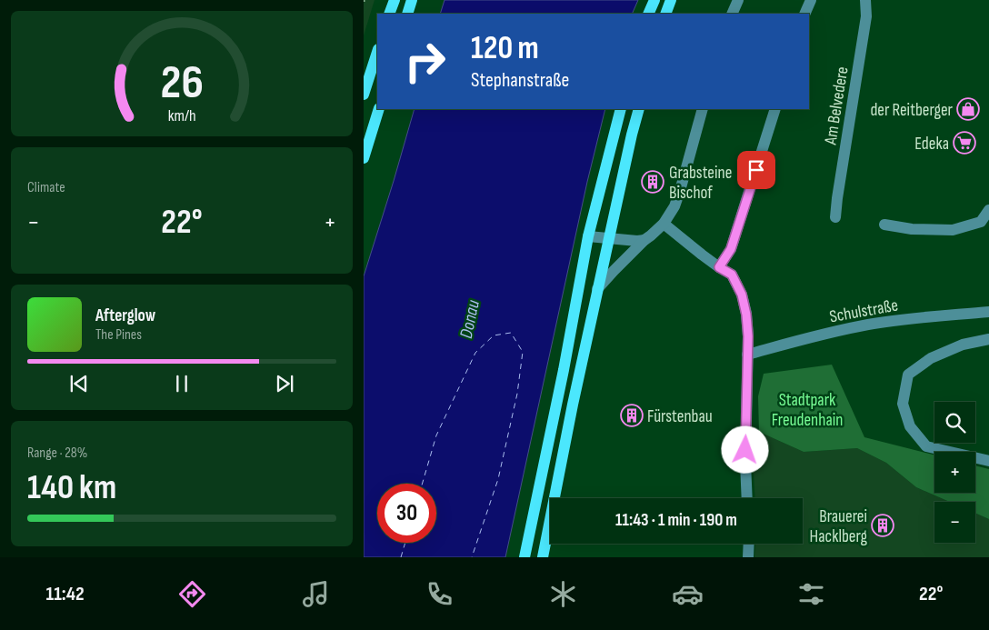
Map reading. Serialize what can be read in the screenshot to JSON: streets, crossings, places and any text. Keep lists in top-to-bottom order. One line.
{"streets":{"street":["Am Belvedere","Schulstraße"]},"water":["Donau"],"parks":["Stadtpark Freudenhain"],"places":{"shop":["der Reitberger"],"supermarket":["Edeka"],"building":["Grabsteine Bischof","Fürstenbau","Brauerei Hacklberg"]},"page":{"turn":["120 m","Stephanstraße"],"tile":["Climate",["Range · 28%","140 km"]],"heat":["−","22°","+"],"song":["Afterglow","The Pines"],"map_buttons":["+","−"],"limit":"30","trip":"11:43 · 1 min · 190 m","tabs":["11:42","22°"],"gauge":["26","km/h"]}}
